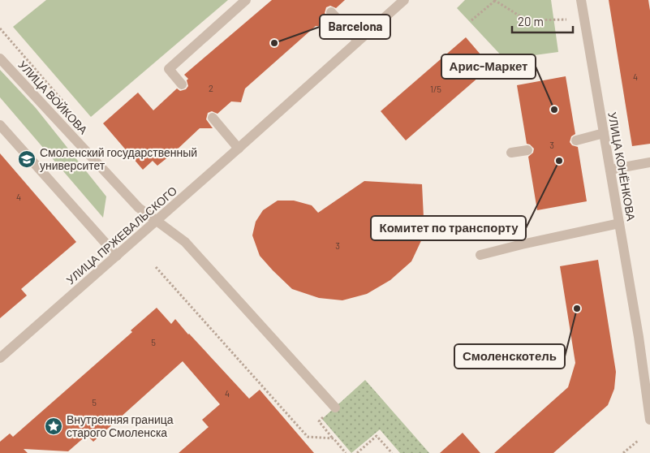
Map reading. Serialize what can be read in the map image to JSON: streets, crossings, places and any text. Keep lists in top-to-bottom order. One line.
{"streets":{"street":["УЛИЦА ВОЙКОВА","УЛИЦА КОНЁНКОВА","УЛИЦА ПРЖЕВАЛЬСКОГО"]},"crossings":[["УЛИЦА ВОЙКОВА","УЛИЦА ПРЖЕВАЛЬСКОГО"]],"places":{"other":["Barcelona","Арис-Маркет","Комитет по транспорту","Смоленскотель"],"school or university":["Смоленский государственный университет"],"place":["Внутренняя граница старого Смоленска"]},"house_numbers":["4","2","1/5","3","4","3","5","4","5"],"scale_bar":"20 m"}
